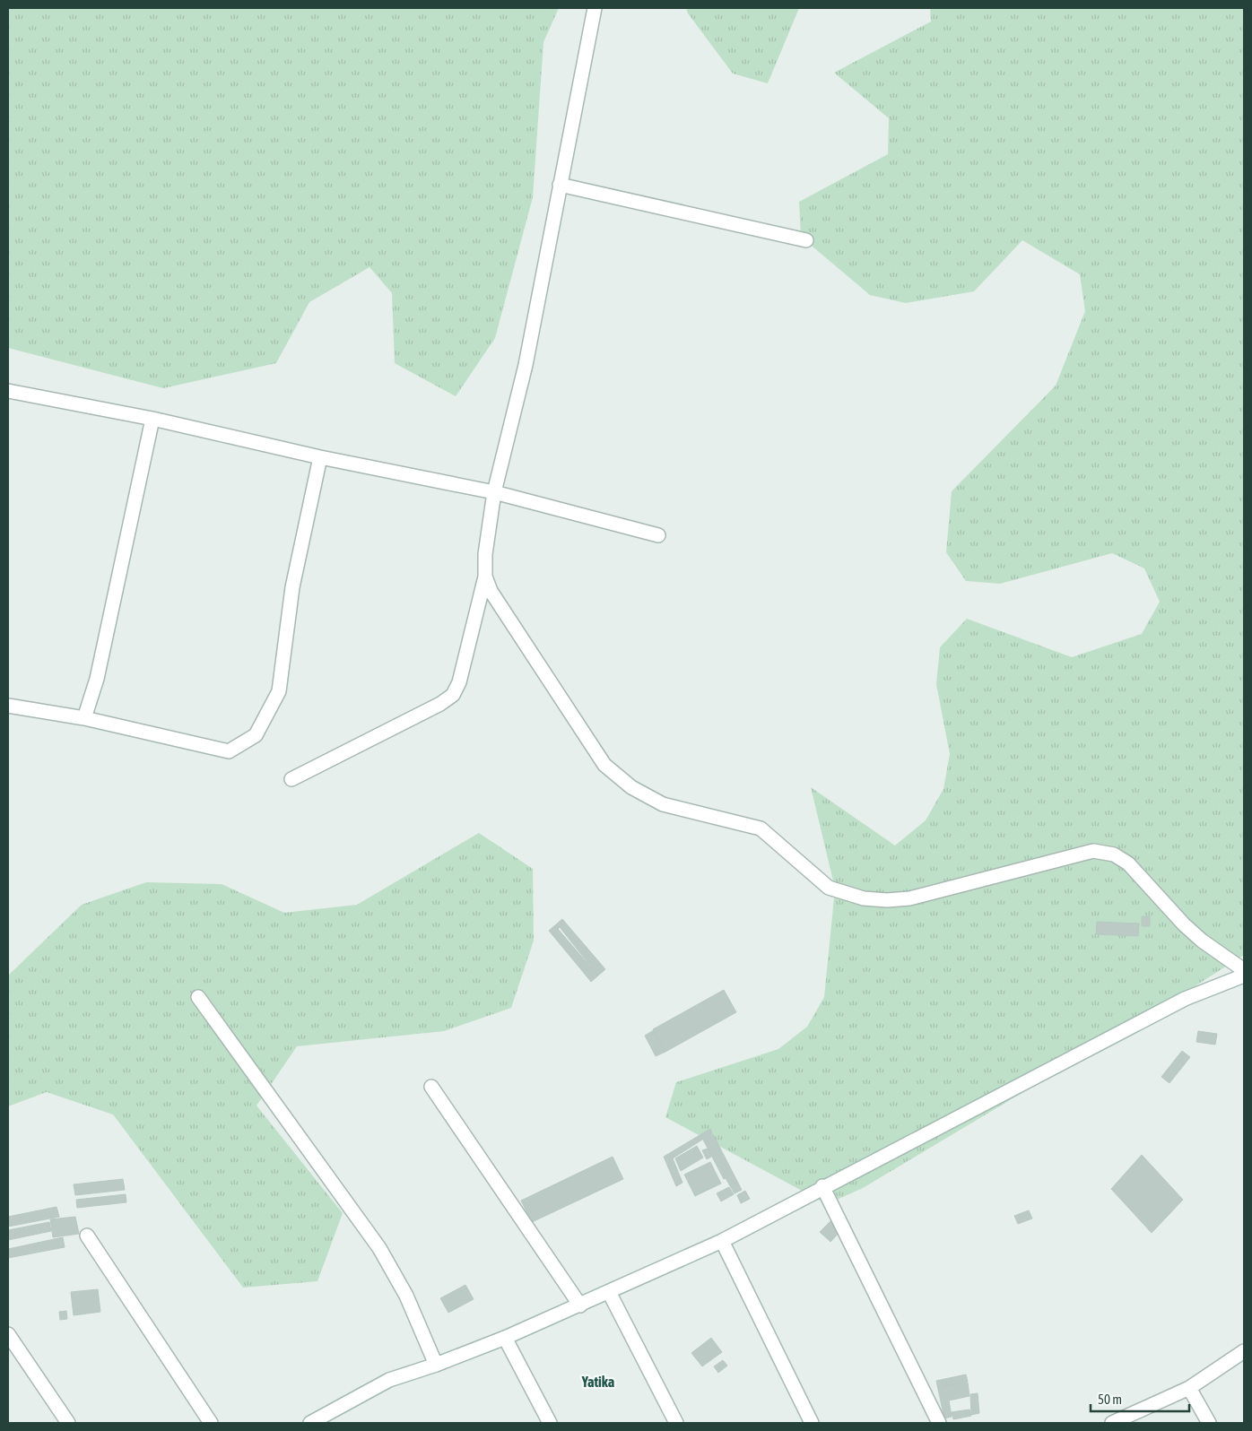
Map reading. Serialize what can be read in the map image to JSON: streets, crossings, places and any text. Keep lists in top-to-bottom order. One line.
{"districts":["Yatika"],"scale_bar":"50 m"}
